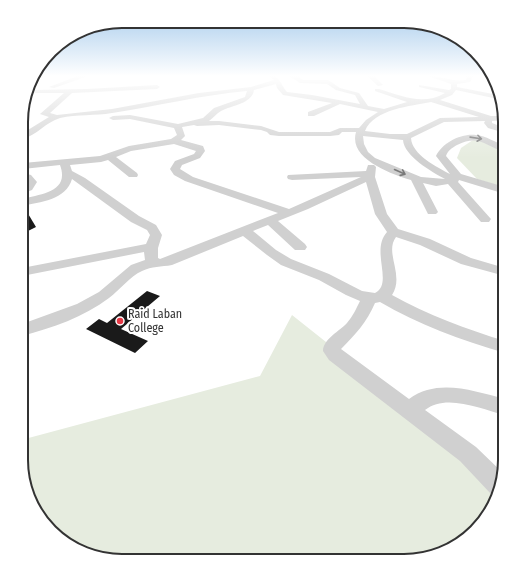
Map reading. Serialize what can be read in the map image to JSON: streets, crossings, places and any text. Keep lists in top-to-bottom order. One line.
{"places":["Raid Laban College"]}
